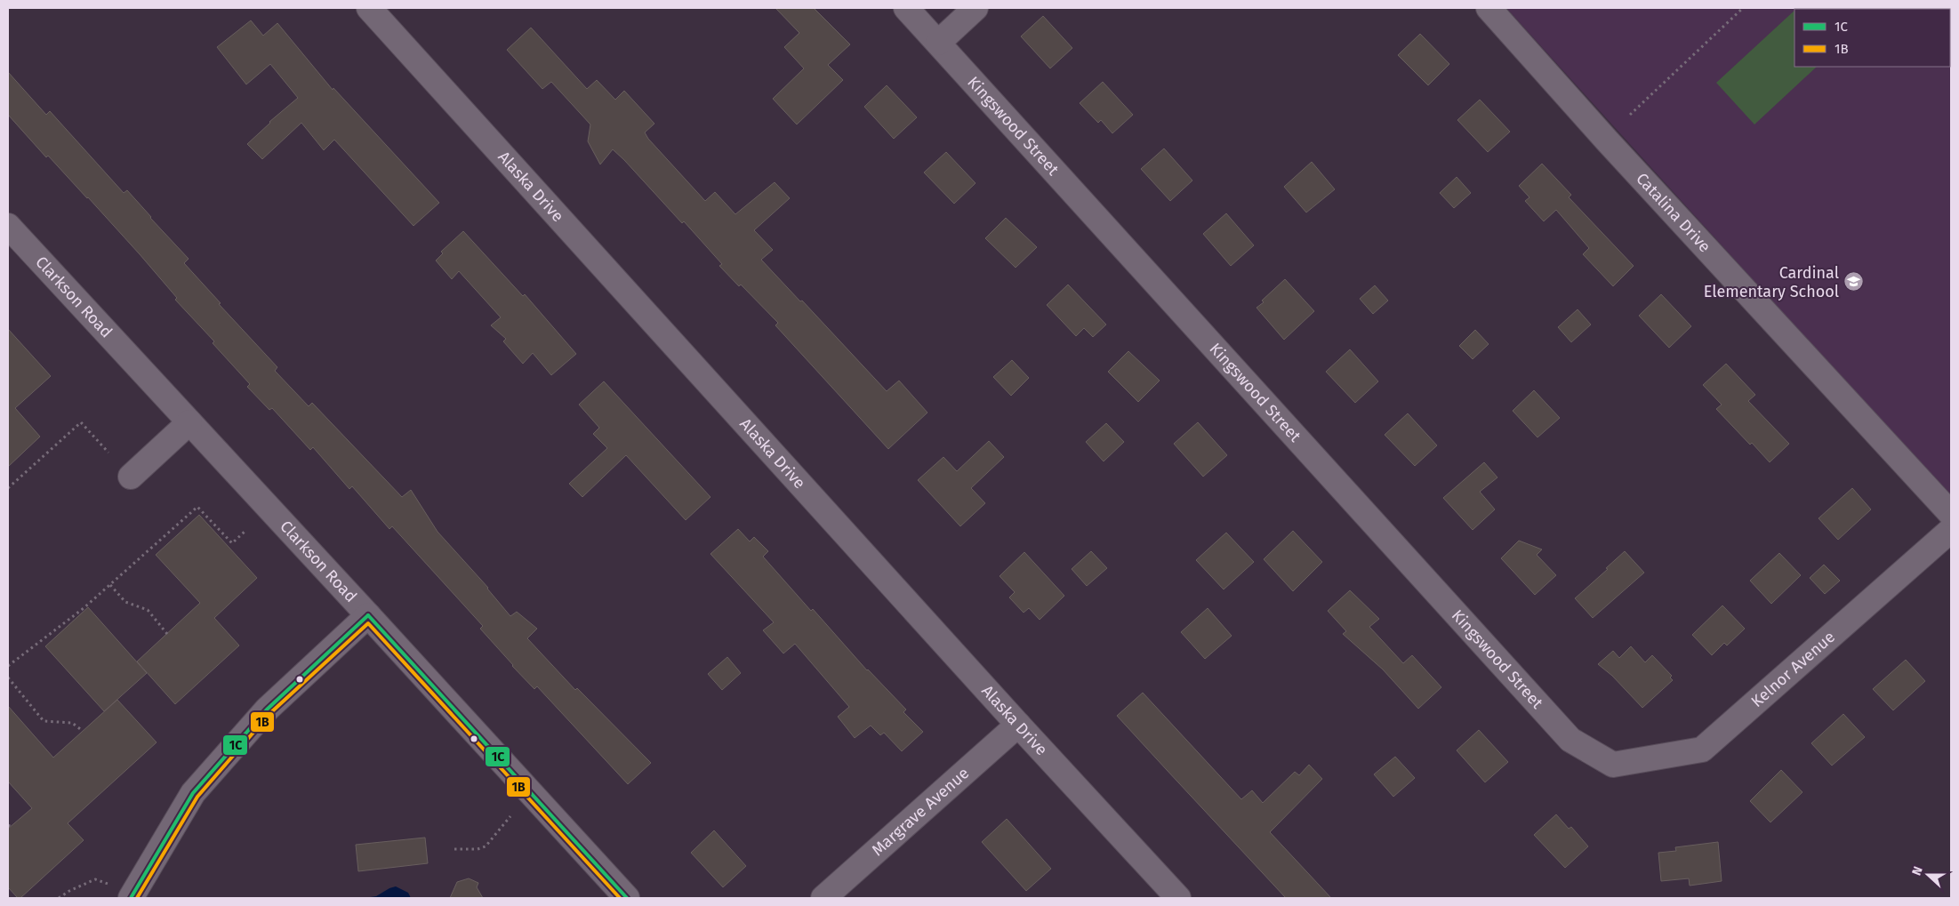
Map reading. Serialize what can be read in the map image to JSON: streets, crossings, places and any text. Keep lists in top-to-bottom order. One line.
{"streets":{"street":["Kingswood Street","Alaska Drive","Catalina Drive","Clarkson Road","Kelnor Avenue","Margrave Avenue"]},"crossings":[["Kingswood Street","Kelnor Avenue"],["Alaska Drive","Margrave Avenue"]],"places":{"school or university":["Cardinal Elementary School"]},"lines":["transit line 1C","transit line 1B"],"legend":["1C","1B"],"north":"left"}
